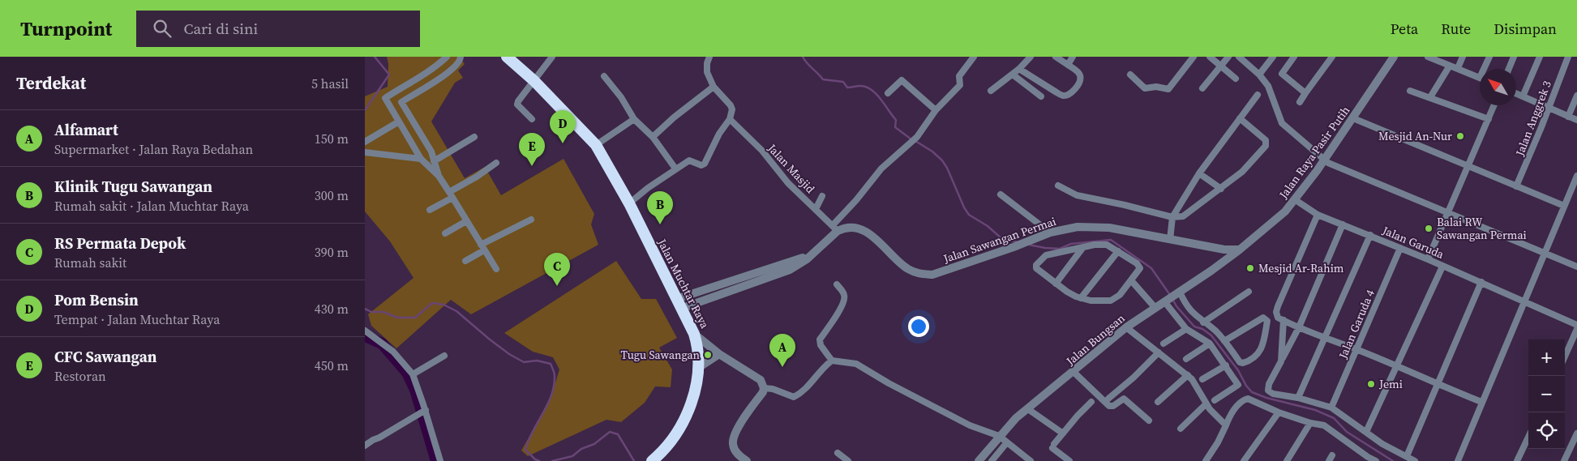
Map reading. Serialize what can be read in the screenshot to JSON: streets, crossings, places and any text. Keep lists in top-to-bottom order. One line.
{"streets":{"highway":["Jalan Muchtar Raya"],"street":["Jalan Anggrek 3","Jalan Raya Pasir Putih","Jalan Masjid","Jalan Sawangan Permai","Jalan Garuda","Jalan Garuda 4","Jalan Bungsan"]},"crossings":[["Jalan Raya Pasir Putih","Jalan Sawangan Permai"],["Jalan Raya Pasir Putih","Jalan Garuda"],["Jalan Raya Pasir Putih","Jalan Bungsan"],["Jalan Masjid","Jalan Sawangan Permai"],["Jalan Sawangan Permai","Jalan Bungsan"],["Jalan Garuda","Jalan Garuda 4"]],"places":["Mesjid An-Nur","Balai RW Sawangan Permai","Mesjid Ar-Rahim","Tugu Sawangan","Jemi"],"north":"top left","page":{"header":"Turnpoint","search":"Cari di sini","nav":["Peta","Rute","Disimpan"],"heading":["Terdekat","5 hasil"],"list":[{"mark":"A","name":"Alfamart","note":"Supermarket · Jalan Raya Bedahan","value":"150 m"},{"mark":"B","name":"Klinik Tugu Sawangan","note":"Rumah sakit · Jalan Muchtar Raya","value":"300 m"},{"mark":"C","name":"RS Permata Depok","note":"Rumah sakit","value":"390 m"},{"mark":"D","name":"Pom Bensin","note":"Tempat · Jalan Muchtar Raya","value":"430 m"},{"mark":"E","name":"CFC Sawangan","note":"Restoran","value":"450 m"}],"pins":["D","E","B","C","A"],"map_buttons":["+","−"]}}
